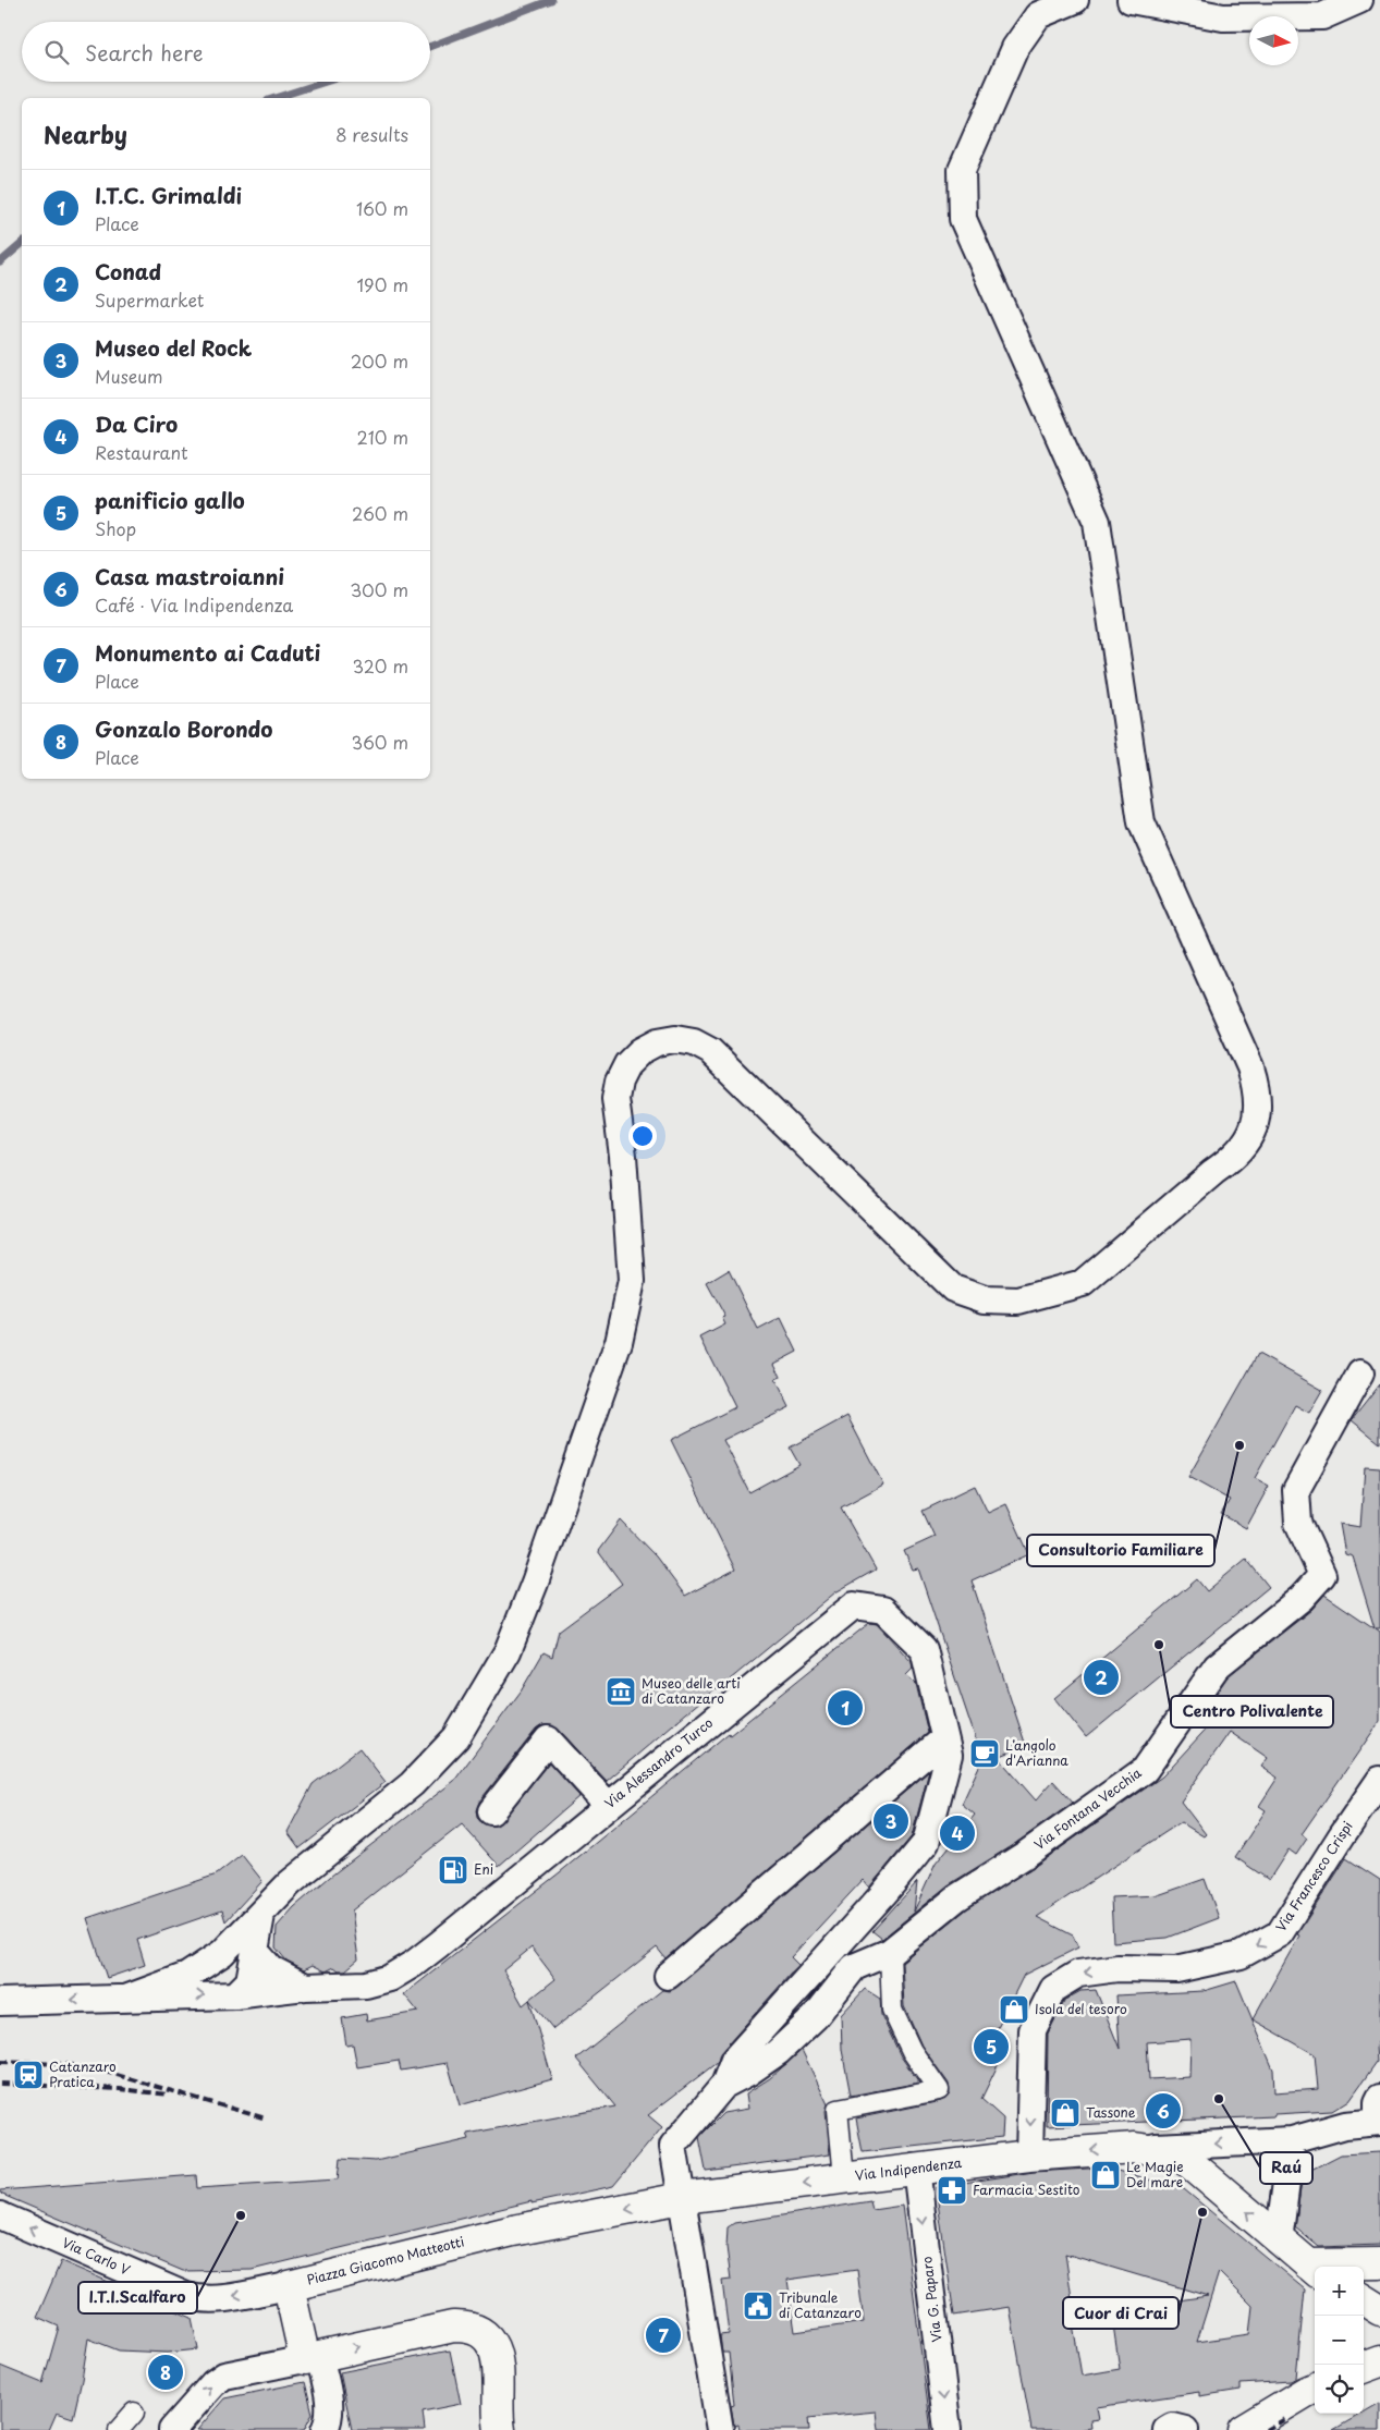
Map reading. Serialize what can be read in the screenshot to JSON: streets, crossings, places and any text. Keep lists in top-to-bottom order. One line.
{"streets":{"street":["Via Alessandro Turco","Via Fontana Vecchia","Via Francesco Crispi","Via Indipendenza","Via Carlo V","Piazza Giacomo Matteotti","Via G. Paparo"]},"crossings":[["Via Alessandro Turco","Via Fontana Vecchia"],["Via Alessandro Turco","Via Indipendenza"],["Via Alessandro Turco","Piazza Giacomo Matteotti"],["Via Francesco Crispi","Via Indipendenza"],["Via Indipendenza","Piazza Giacomo Matteotti"],["Via Indipendenza","Via G. Paparo"],["Via Carlo V","Piazza Giacomo Matteotti"]],"one_way":["Via Francesco Crispi","Via Indipendenza","Via Carlo V","Piazza Giacomo Matteotti","Via G. Paparo"],"places":{"other":["Consultorio Familiare","Centro Polivalente","Raú","Cuor di Crai","I.T.I.Scalfaro"],"museum":["Museo delle arti di Catanzaro"],"cafe":["L'angolo d'Arianna"],"fuel station":["Eni"],"shop":["Isola del tesoro","Tassone","Le Magie Del mare"],"station":["Catanzaro Pratica"],"pharmacy":["Farmacia Sestito"],"public building":["Tribunale di Catanzaro"]},"north":"right","page":{"search":"Search here","heading":["Nearby","8 results"],"list":[{"mark":"1","name":"I.T.C. Grimaldi","note":"Place","value":"160 m"},{"mark":"2","name":"Conad","note":"Supermarket","value":"190 m"},{"mark":"3","name":"Museo del Rock","note":"Museum","value":"200 m"},{"mark":"4","name":"Da Ciro","note":"Restaurant","value":"210 m"},{"mark":"5","name":"panificio gallo","note":"Shop","value":"260 m"},{"mark":"6","name":"Casa mastroianni","note":"Café · Via Indipendenza","value":"300 m"},{"mark":"7","name":"Monumento ai Caduti","note":"Place","value":"320 m"},{"mark":"8","name":"Gonzalo Borondo","note":"Place","value":"360 m"}],"pins":["2","1","3","4","5","6","7","8"],"map_buttons":["+","−"]}}
